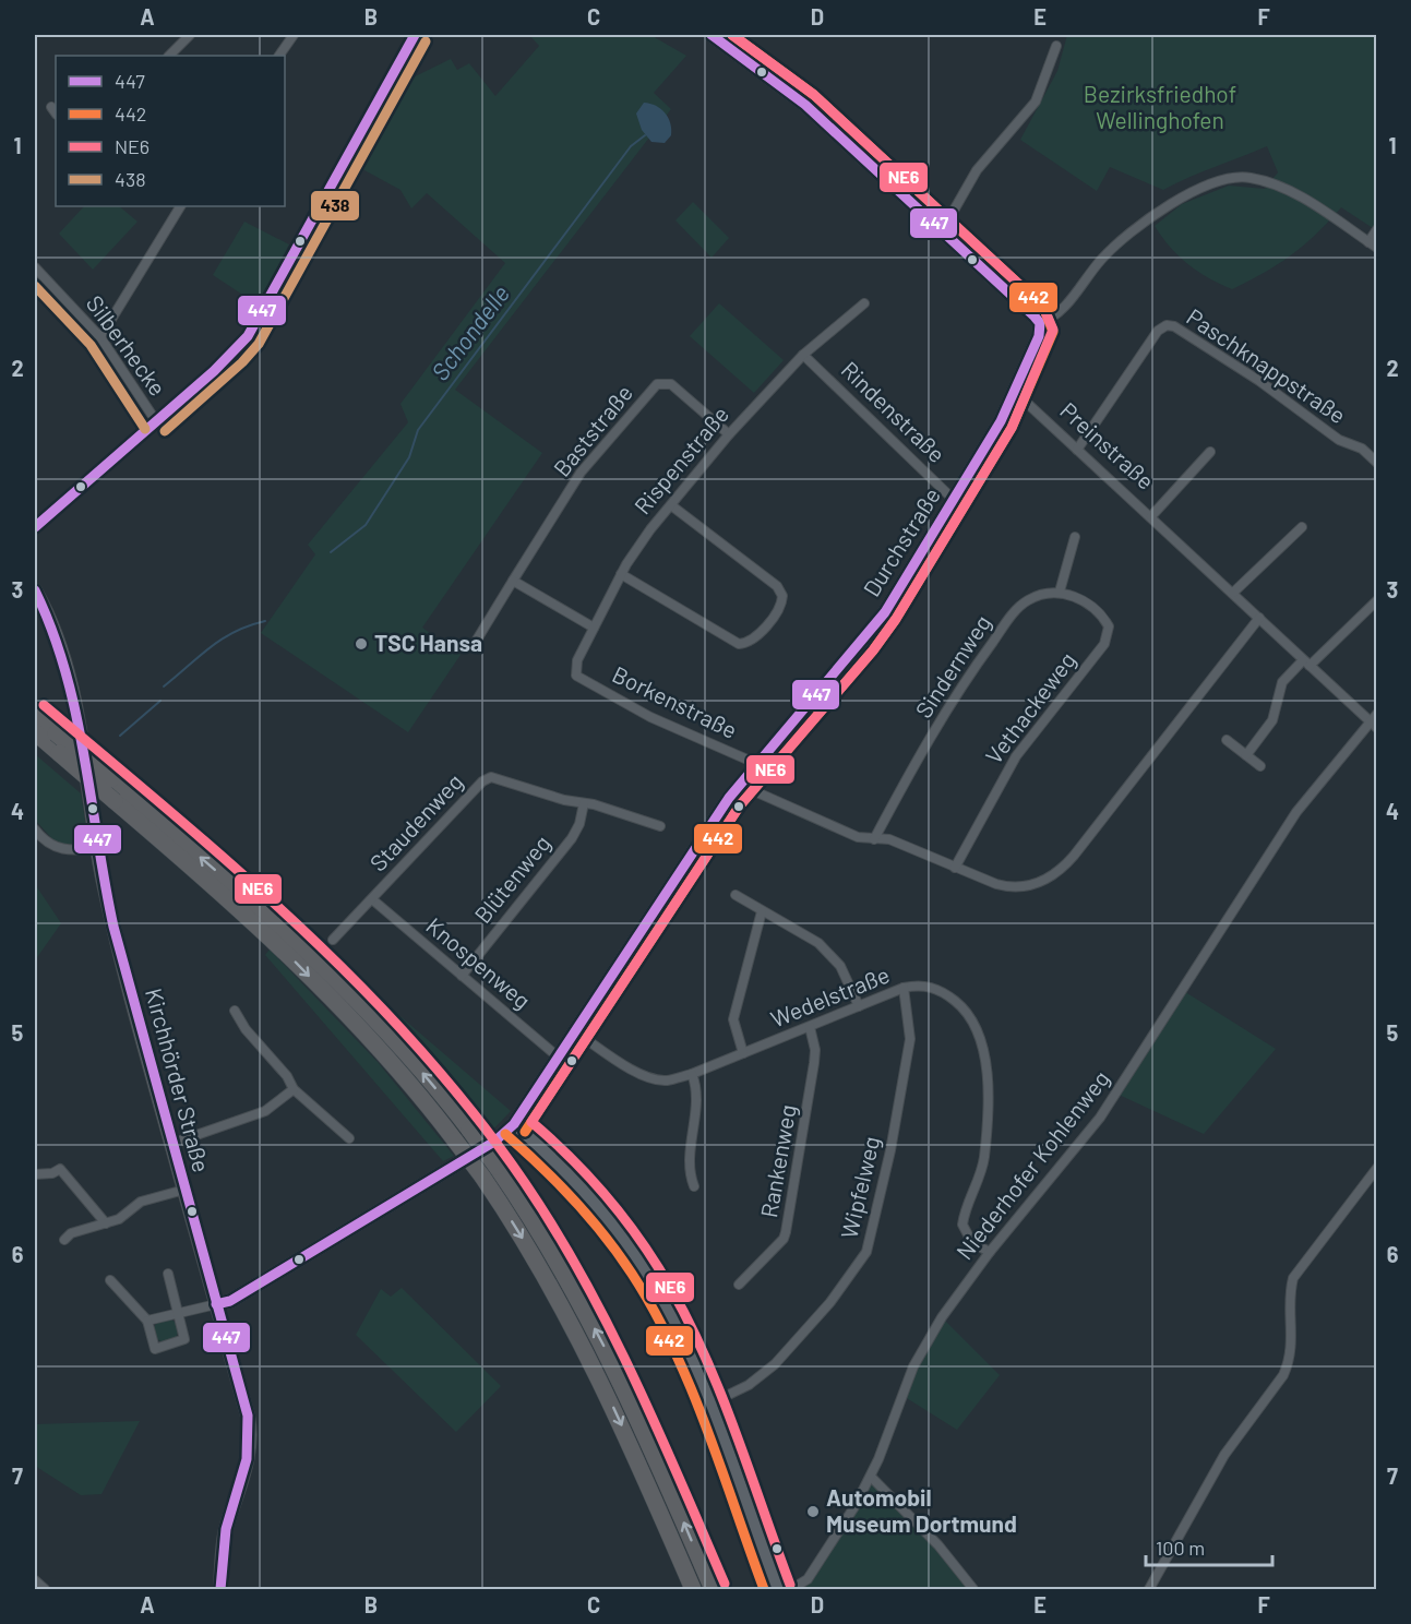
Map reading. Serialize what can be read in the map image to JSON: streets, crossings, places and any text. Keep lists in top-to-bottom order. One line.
{"streets":{"street":["Silberhecke","Paschknappstraße","Rindenstraße","Baststraße","Preinstraße","Rispenstraße","Durchstraße","Sindernweg","Borkenstraße","Vethackeweg","Staudenweg","Blütenweg","Knospenweg","Wedelstraße","Kirchhörder Straße","Rankenweg","Niederhofer Kohlenweg","Wipfelweg"]},"crossings":[["Paschknappstraße","Preinstraße"],["Rindenstraße","Rispenstraße"],["Rindenstraße","Durchstraße"],["Baststraße","Rispenstraße"],["Preinstraße","Durchstraße"],["Preinstraße","Niederhofer Kohlenweg"],["Rispenstraße","Borkenstraße"],["Durchstraße","Borkenstraße"],["Durchstraße","Knospenweg"],["Durchstraße","Wedelstraße"],["Durchstraße","Kirchhörder Straße"],["Sindernweg","Vethackeweg"],["Staudenweg","Blütenweg"],["Staudenweg","Knospenweg"],["Blütenweg","Knospenweg"],["Wedelstraße","Rankenweg"],["Wedelstraße","Niederhofer Kohlenweg"],["Wedelstraße","Wipfelweg"]],"water":["Schondelle"],"parks":["Bezirksfriedhof Wellinghofen"],"places":["TSC Hansa","Automobil Museum Dortmund"],"lines":["transit line 447","transit line 442","transit line NE6","transit line 438"],"legend":["447","442","NE6","438"],"scale_bar":"100 m","grid":{"columns":["A","B","C","D","E","F"],"rows":["1","2","3","4","5","6","7"]}}
